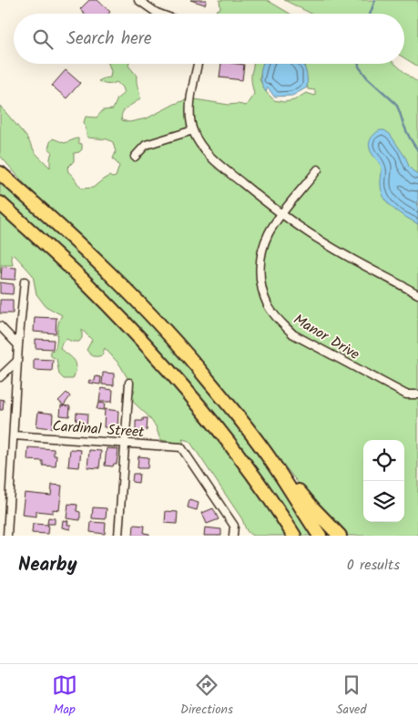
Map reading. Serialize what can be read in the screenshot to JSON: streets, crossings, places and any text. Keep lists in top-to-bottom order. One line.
{"streets":{"street":["Manor Drive","Cardinal Street"]},"page":{"search":"Search here","heading":["Nearby","0 results"],"nav":["Map","Directions","Saved"]}}
